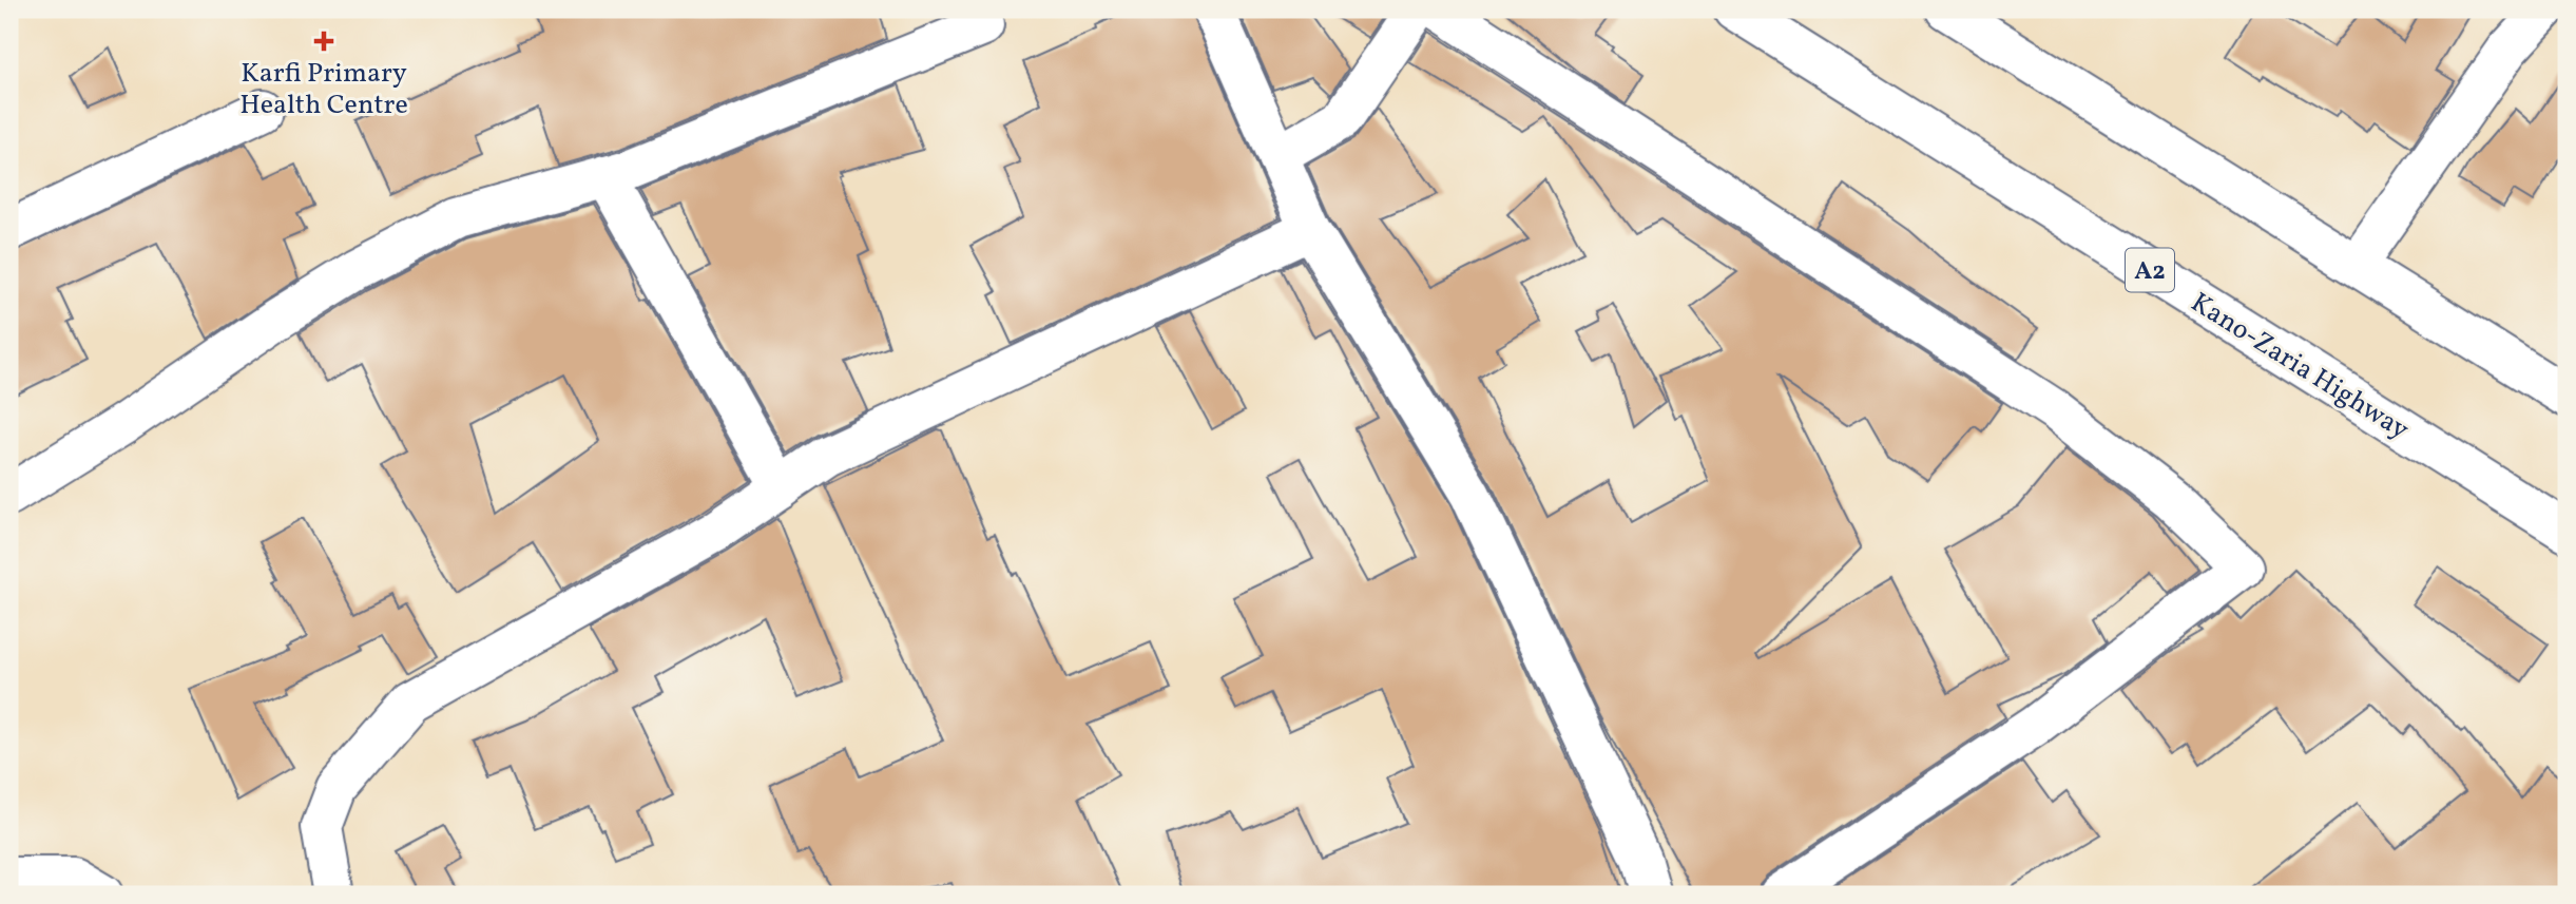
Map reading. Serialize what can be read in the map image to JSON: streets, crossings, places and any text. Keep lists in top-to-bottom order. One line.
{"streets":{"main road":["A2","Kano-Zaria Highway"]},"places":{"health":["Karfi Primary Health Centre"]}}
